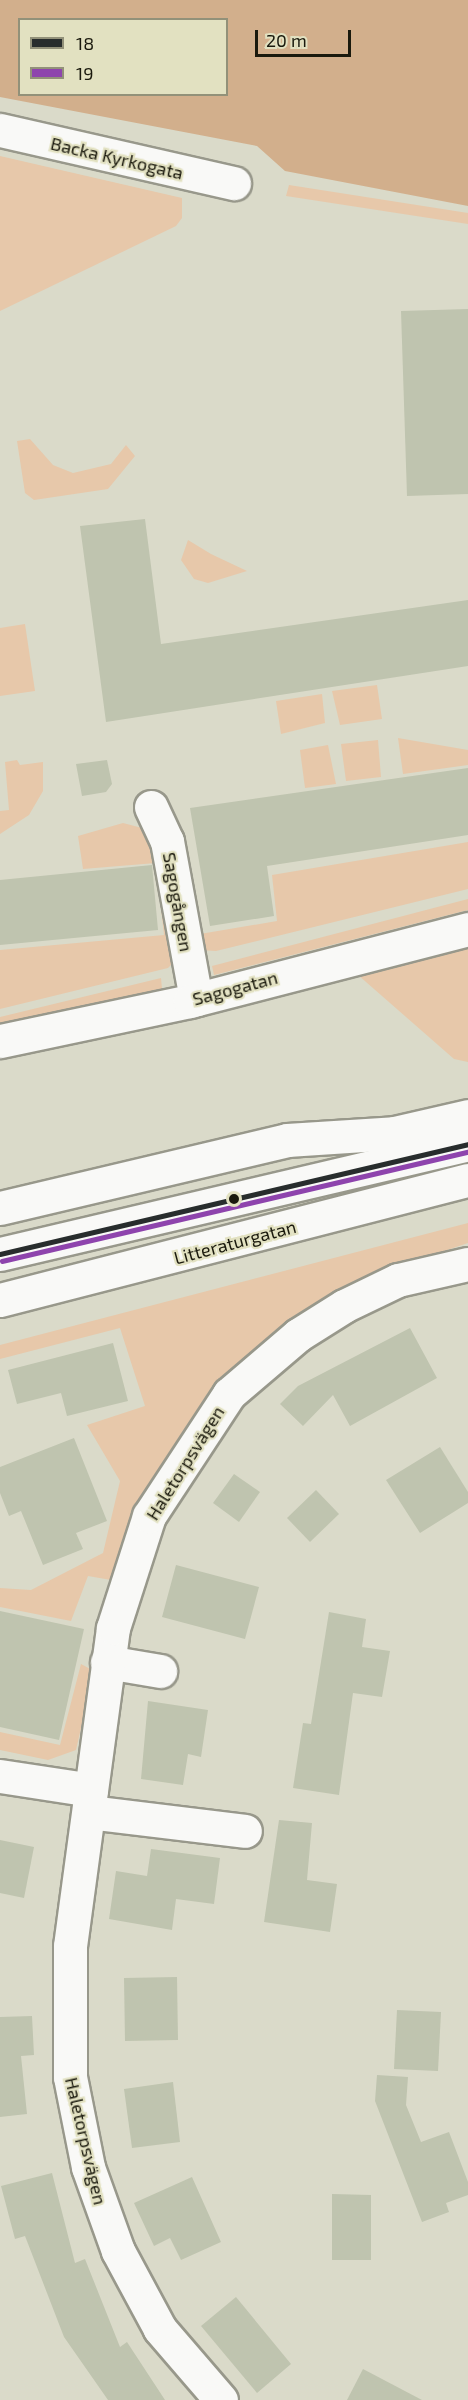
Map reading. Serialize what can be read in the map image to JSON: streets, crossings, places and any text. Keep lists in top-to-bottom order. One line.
{"streets":{"street":["Backa Kyrkogata","Sagogången","Sagogatan","Litteraturgatan","Haletorpsvägen"]},"crossings":[["Sagogången","Sagogatan"]],"lines":["transit line 18","transit line 19"],"legend":["18","19"],"scale_bar":"20 m"}
